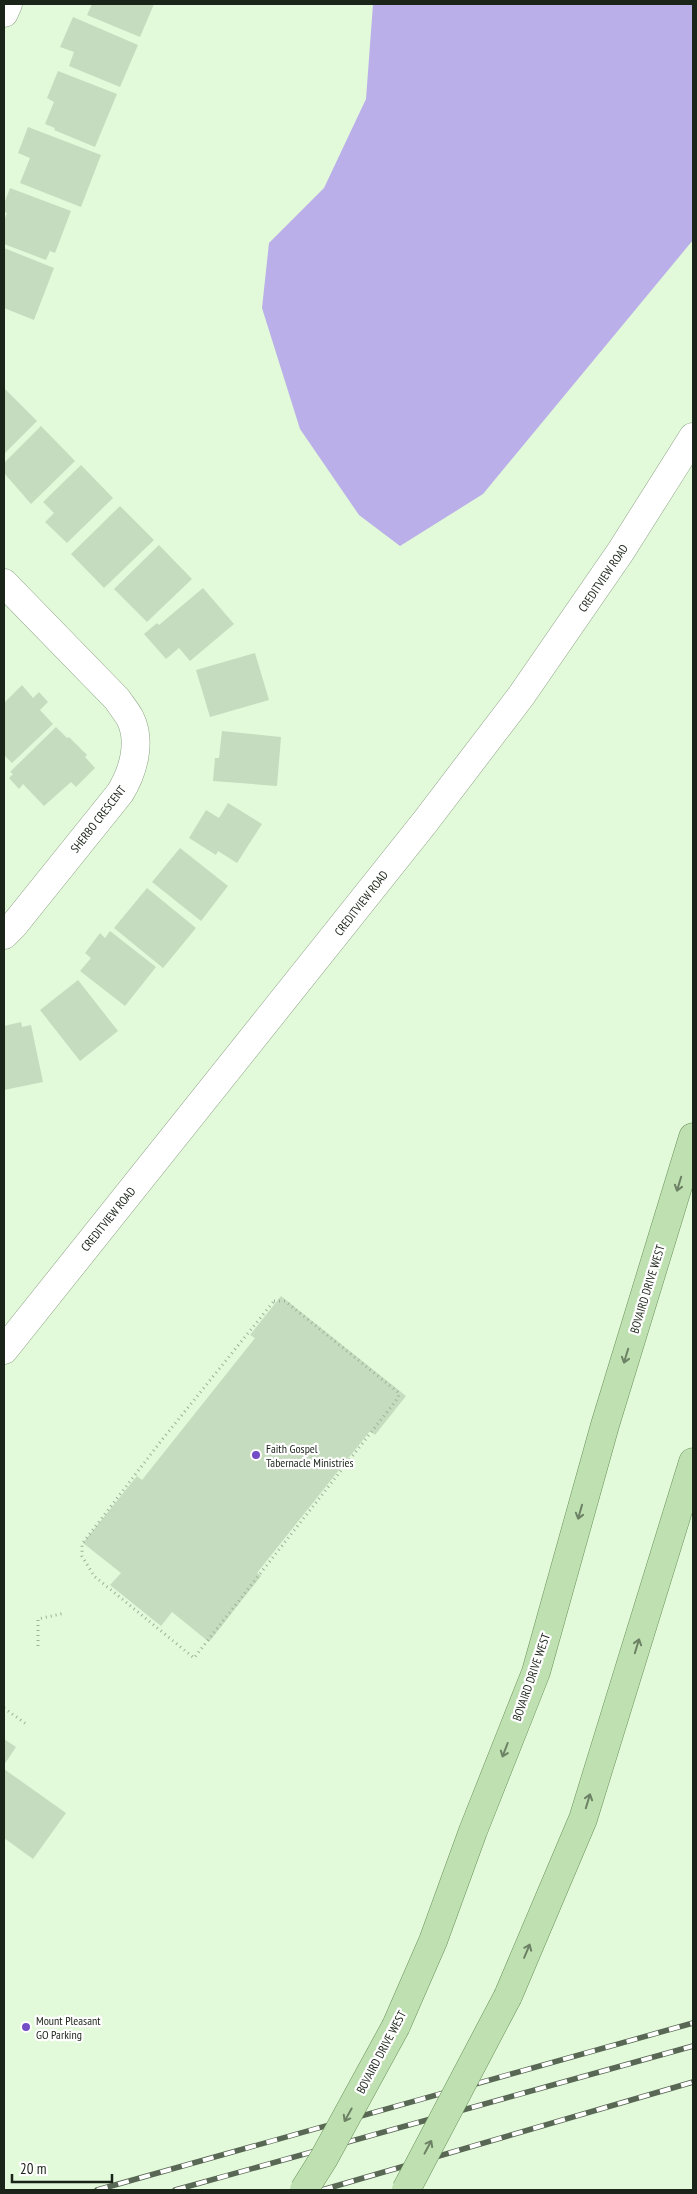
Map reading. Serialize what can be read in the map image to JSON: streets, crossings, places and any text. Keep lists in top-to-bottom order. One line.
{"streets":{"main road":["BOVAIRD DRIVE WEST"],"street":["CREDITVIEW ROAD","SHERBO CRESCENT"]},"places":["Faith Gospel Tabernacle Ministries","Mount Pleasant GO Parking"],"scale_bar":"20 m"}
